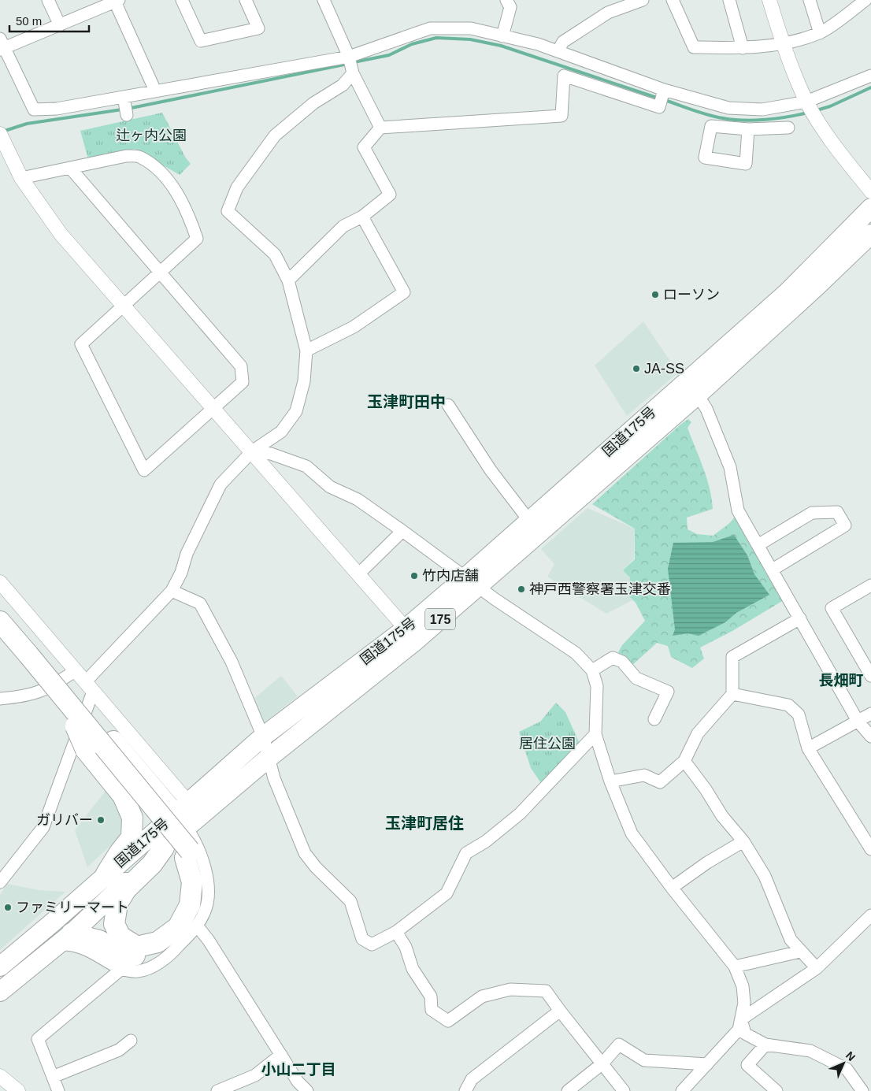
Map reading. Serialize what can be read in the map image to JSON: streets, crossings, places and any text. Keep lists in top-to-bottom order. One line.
{"streets":{"highway":["国道175号","175"]},"districts":["玉津町田中","長畑町","玉津町居住","小山二丁目"],"parks":["辻ヶ内公園","居住公園"],"places":["ローソン","JA-SS","竹内店舗","神戸西警察署玉津交番","ガリバー","ファミリーマート"],"scale_bar":"50 m","north":"top right"}
